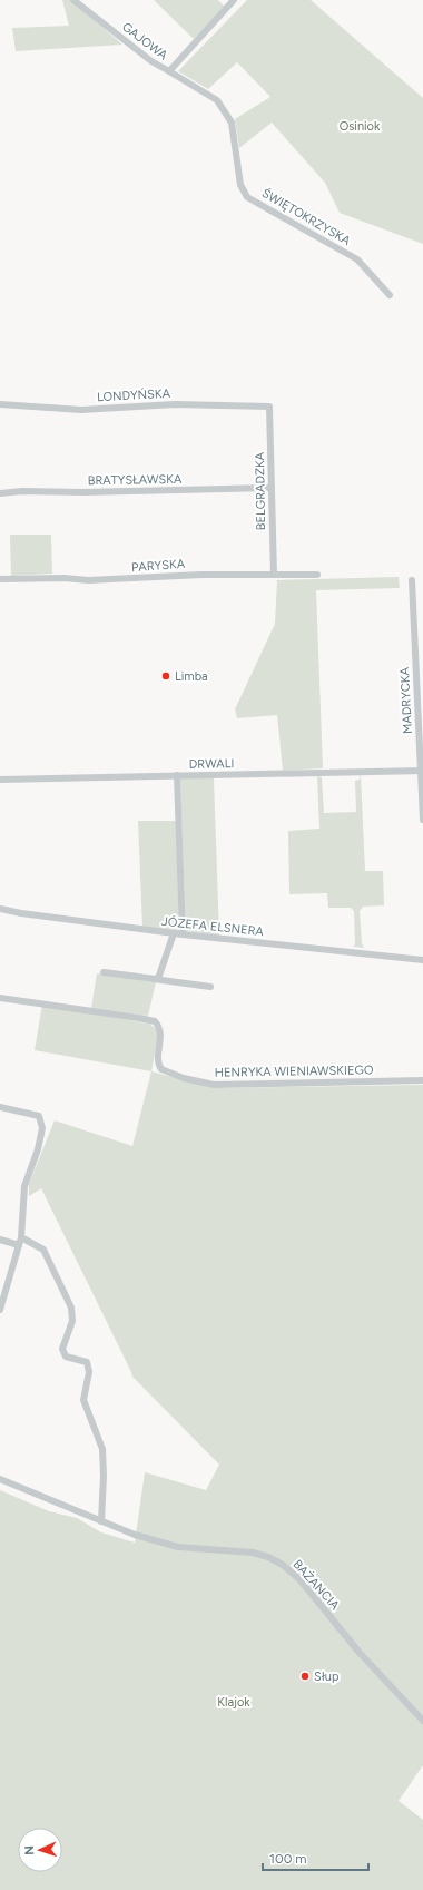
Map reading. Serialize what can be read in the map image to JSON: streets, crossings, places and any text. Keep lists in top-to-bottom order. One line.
{"streets":{"street":["GAJOWA","ŚWIĘTOKRZYSKA","LONDYŃSKA","BRATYSŁAWSKA","BELGRADZKA","PARYSKA","MADRYCKA","DRWALI","JÓZEFA ELSNERA","HENRYKA WIENIAWSKIEGO","BAŻANCIA"]},"crossings":[["GAJOWA","ŚWIĘTOKRZYSKA"],["LONDYŃSKA","BELGRADZKA"],["BRATYSŁAWSKA","BELGRADZKA"],["BELGRADZKA","PARYSKA"],["MADRYCKA","DRWALI"]],"parks":["Osiniok","Klajok"],"places":["Limba","Słup"],"scale_bar":"100 m","north":"left"}
